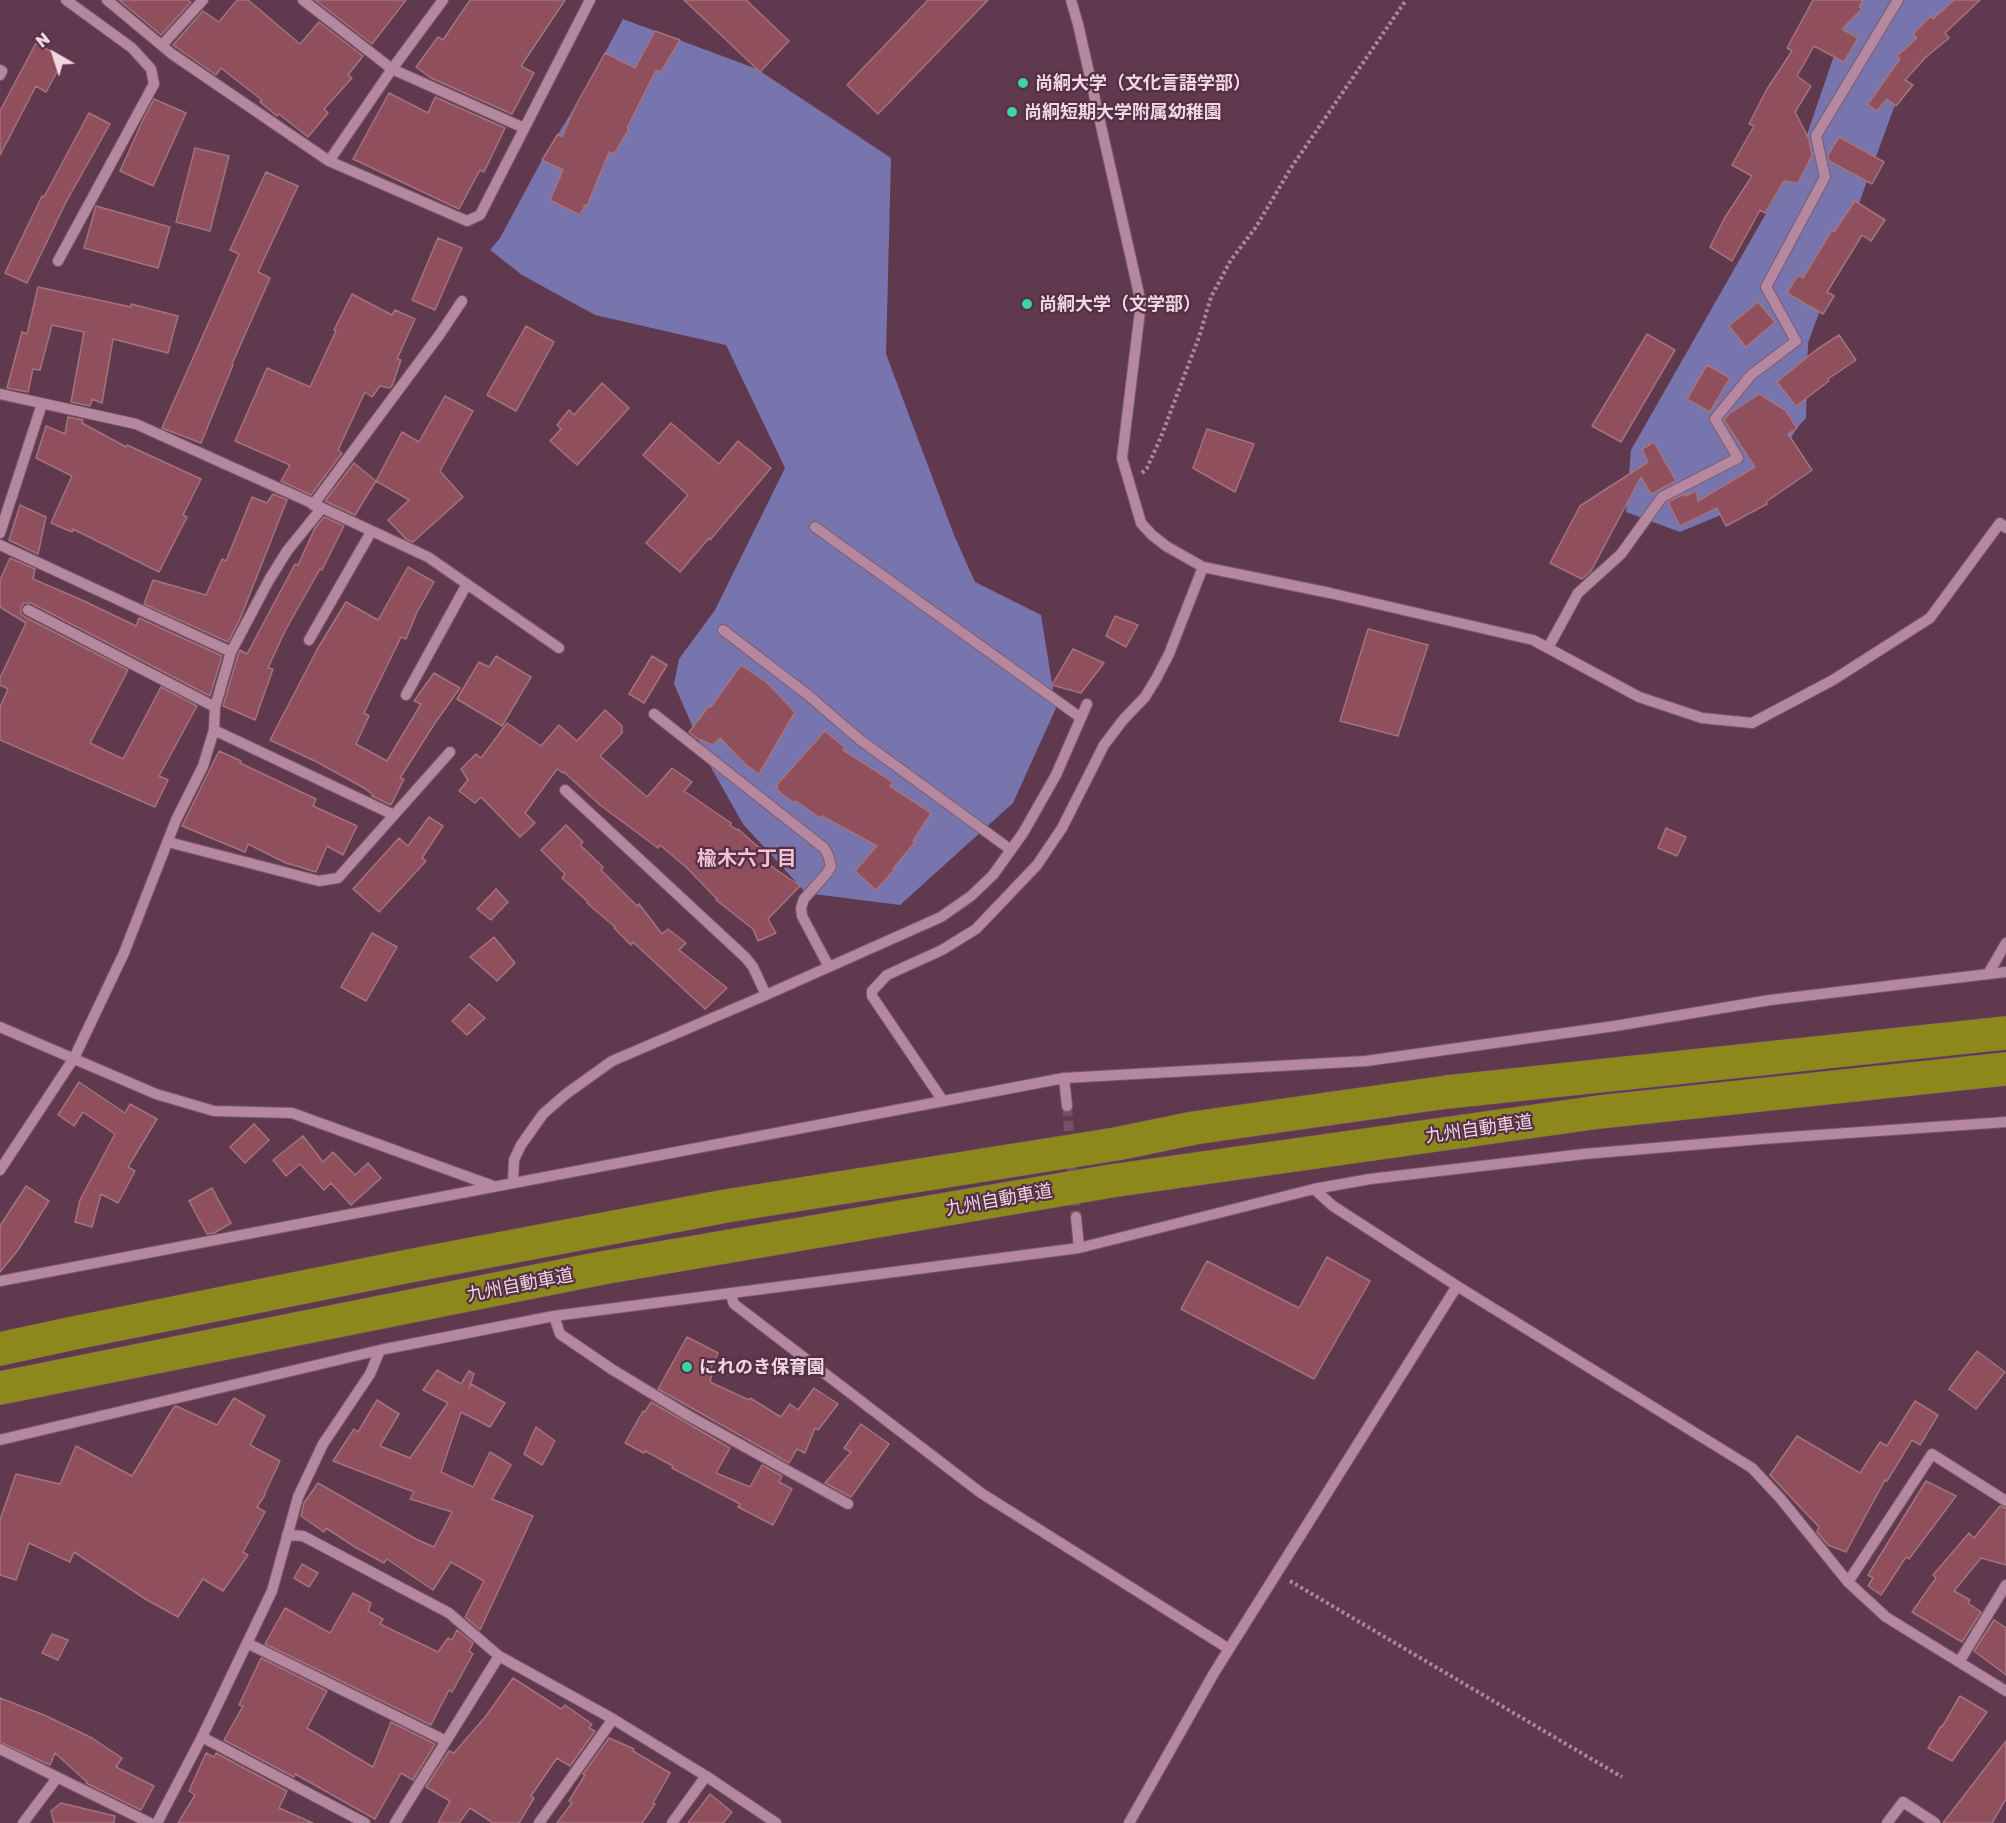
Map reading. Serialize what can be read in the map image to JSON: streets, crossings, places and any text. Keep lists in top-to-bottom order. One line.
{"streets":{"highway":["九州自動車道"]},"districts":["楡木六丁目"],"places":["尚絅大学（文化言語学部）","尚絅短期大学附属幼稚園","尚絅大学（文学部）","にれのき保育園"],"north":"top left"}
